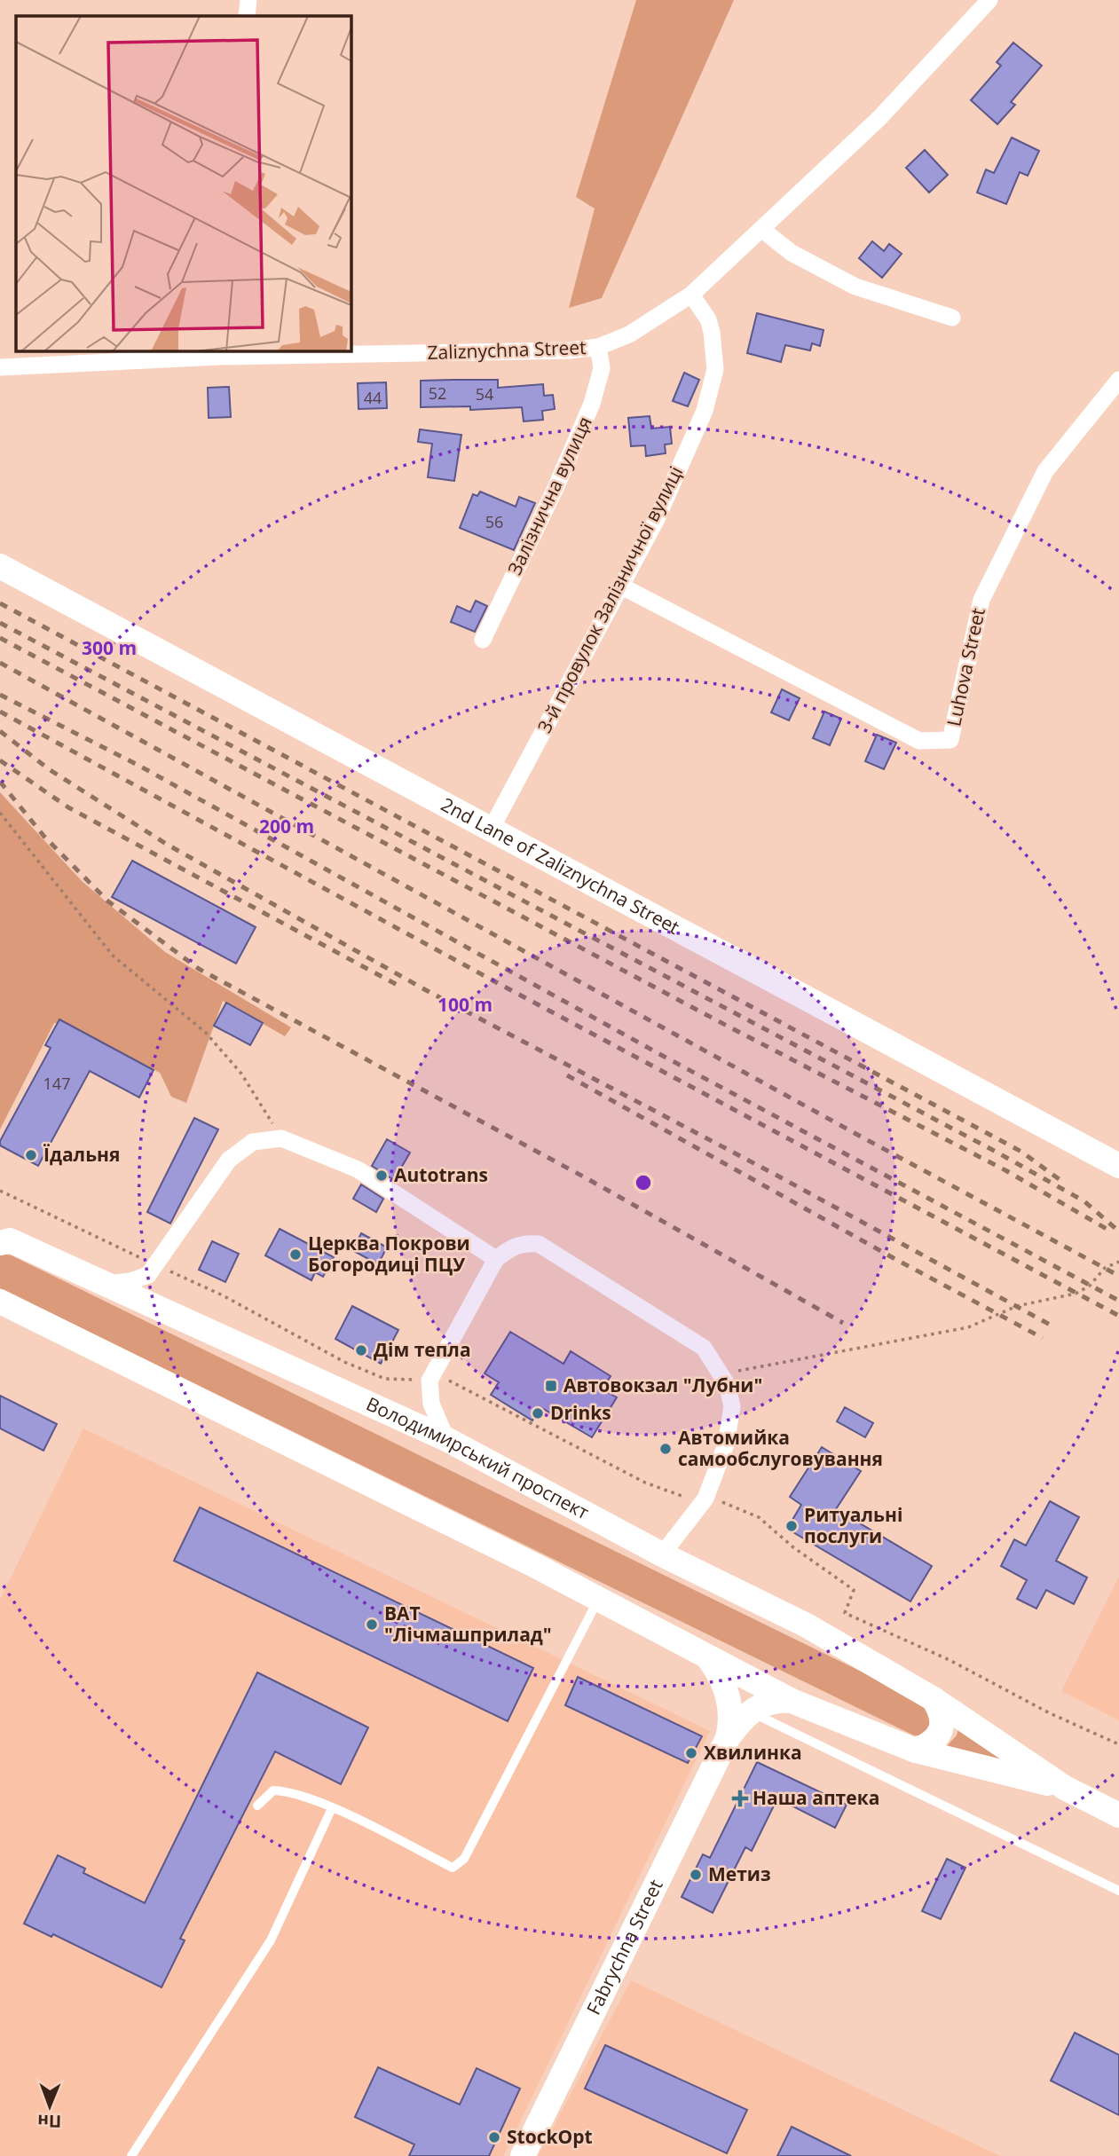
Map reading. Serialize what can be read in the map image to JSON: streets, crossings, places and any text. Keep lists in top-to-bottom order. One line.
{"streets":{"main road":["2nd Lane of Zaliznychna Street","Володимирський проспект","Fabrychna Street"],"street":["Zaliznychna Street","Залізнична вулиця","3-й провулок Залізничної вулиці","Luhova Street"]},"crossings":[["Zaliznychna Street","Залізнична вулиця"],["Zaliznychna Street","3-й провулок Залізничної вулиці"],["3-й провулок Залізничної вулиці","Luhova Street"],["3-й провулок Залізничної вулиці","2nd Lane of Zaliznychna Street"]],"places":{"other":["Їдальня","Autotrans","Церква Покрови Богородиці ПЦУ","Дім тепла","Drinks","Автомийка самообслуговування","Ритуальні послуги","ВАТ \"Лічмашприлад\"","Хвилинка","Метиз","StockOpt"],"transit":["Автовокзал \"Лубни\""],"health":["Наша аптека"]},"house_numbers":["52","54","44","56","147"],"north":"bottom","rings":["300 m","200 m","100 m"]}
